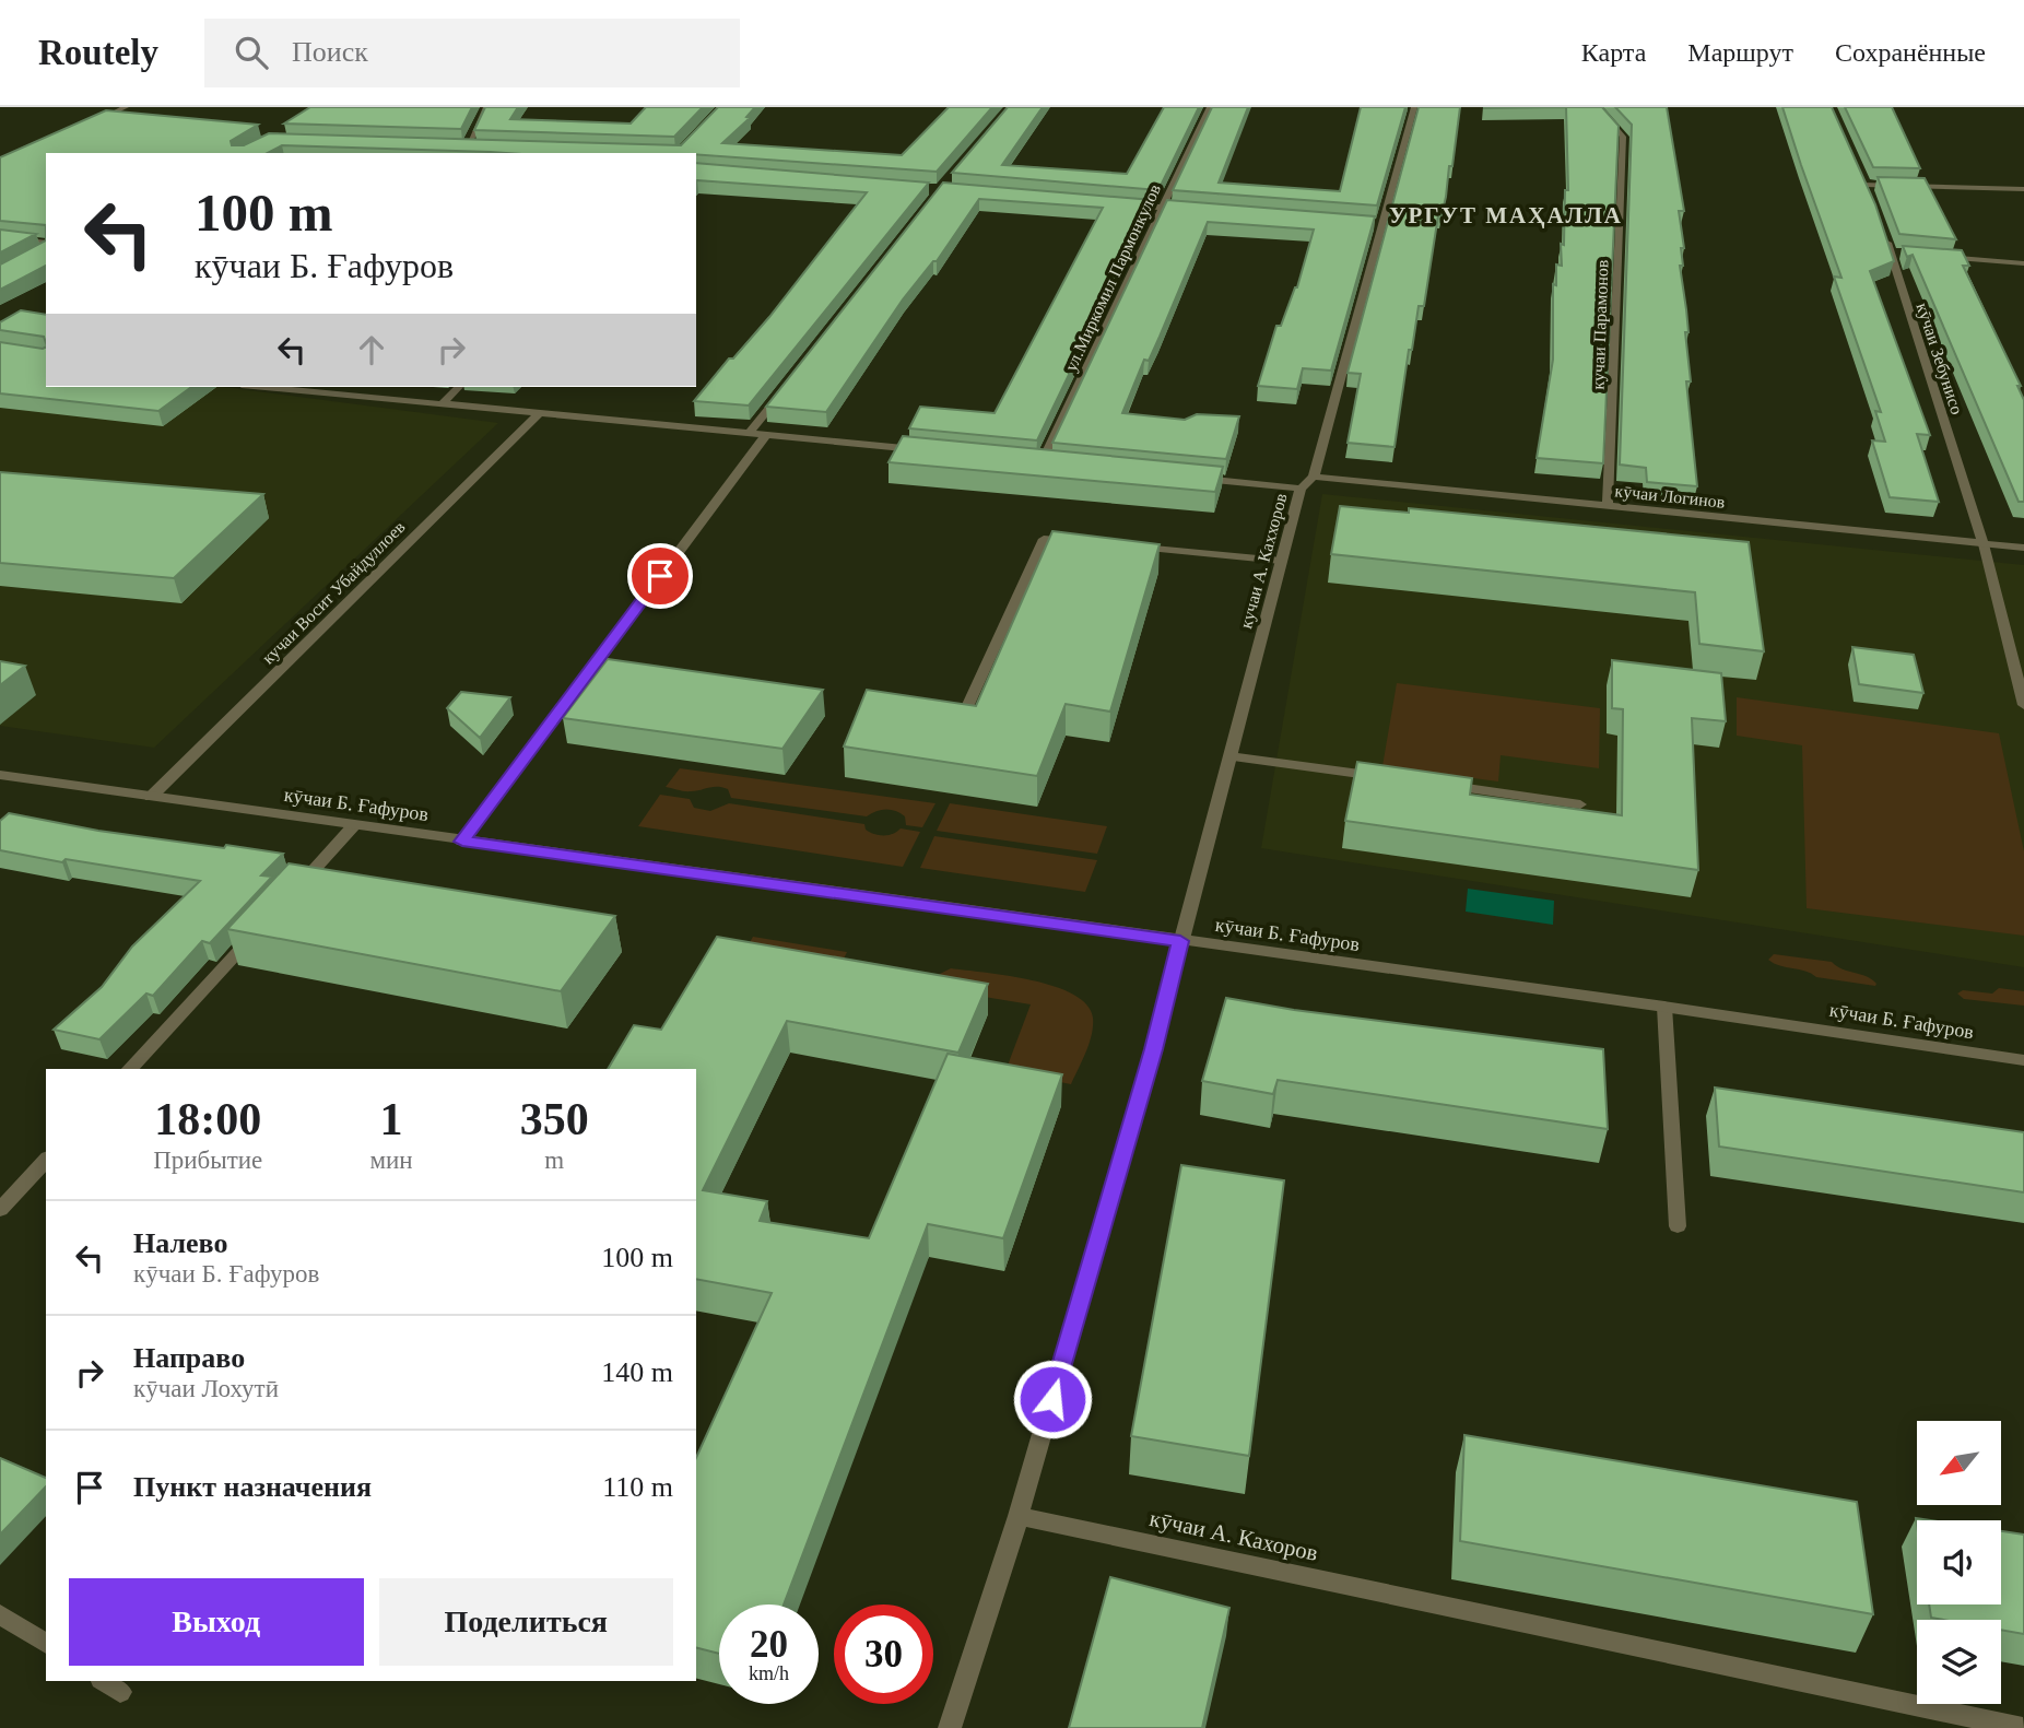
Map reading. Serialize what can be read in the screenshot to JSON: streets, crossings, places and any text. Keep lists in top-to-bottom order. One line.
{"streets":{"street":["ул.Миркомил Пармонкулов","кучаи Парамонов","кӯчаи Зебунисо","кӯчаи Логинов","кучаи А. Каххоров","кучаи Восит Убайдуллоев","кӯчаи Б. Ғафуров","кӯчаи А. Кахоров"]},"crossings":[["кучаи Парамонов","кӯчаи Логинов"],["кӯчаи Зебунисо","кӯчаи Логинов"],["кӯчаи Логинов","кучаи А. Каххоров"],["кучаи А. Каххоров","кӯчаи Б. Ғафуров"],["кучаи Восит Убайдуллоев","кӯчаи Б. Ғафуров"]],"districts":["УРГУТ МАҲАЛЛА"],"north":"bottom left","page":{"header":"Routely","search":"Поиск","nav":["Карта","Маршрут","Сохранённые"],"turn":["100 m","кӯчаи Б. Ғафуров"],"eta":["18:00","Прибытие","1","мин","350","m"],"list":[{"name":"Налево","note":"кӯчаи Б. Ғафуров","value":"100 m"},{"name":"Направо","note":"кӯчаи Лохутӣ","value":"140 m"},{"name":"Пункт назначения","value":"110 m"}],"buttons":["Выход","Поделиться"],"speed":"20 km/h","limit":"30"}}
